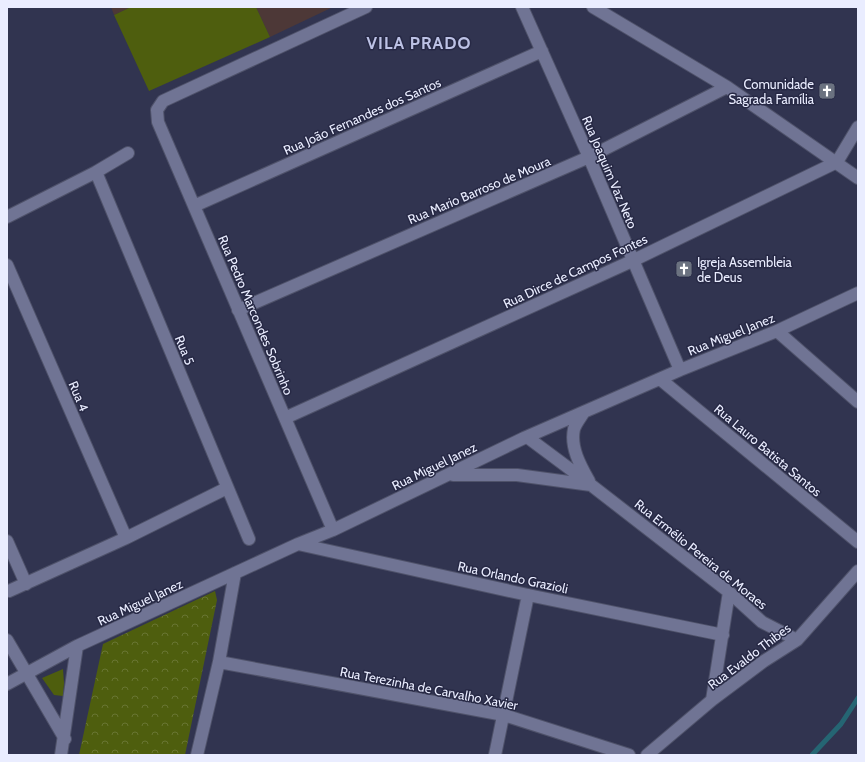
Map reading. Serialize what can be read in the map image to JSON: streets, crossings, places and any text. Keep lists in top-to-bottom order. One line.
{"streets":{"street":["Rua João Fernandes dos Santos","Rua Joaquim Vaz Neto","Rua Mario Barroso de Moura","Rua Dirce de Campos Fontes","Rua Pedro Marcondes Sobrinho","Rua Miguel Janez","Rua 5","Rua 4","Rua Lauro Batista Santos","Rua Ermélio Pereira de Moraes","Rua Orlando Grazioli","Rua Evaldo Thibes","Rua Terezinha de Carvalho Xavier"]},"crossings":[["Rua João Fernandes dos Santos","Rua Joaquim Vaz Neto"],["Rua João Fernandes dos Santos","Rua Pedro Marcondes Sobrinho"],["Rua Joaquim Vaz Neto","Rua Mario Barroso de Moura"],["Rua Joaquim Vaz Neto","Rua Dirce de Campos Fontes"],["Rua Joaquim Vaz Neto","Rua Miguel Janez"],["Rua Mario Barroso de Moura","Rua Pedro Marcondes Sobrinho"],["Rua Dirce de Campos Fontes","Rua Pedro Marcondes Sobrinho"],["Rua Pedro Marcondes Sobrinho","Rua Miguel Janez"],["Rua Miguel Janez","Rua Lauro Batista Santos"],["Rua Miguel Janez","Rua Ermélio Pereira de Moraes"],["Rua Miguel Janez","Rua Orlando Grazioli"],["Rua Ermélio Pereira de Moraes","Rua Evaldo Thibes"]],"districts":["VILA PRADO"],"places":{"church":["Comunidade Sagrada Família","Igreja Assembleia de Deus"]}}
